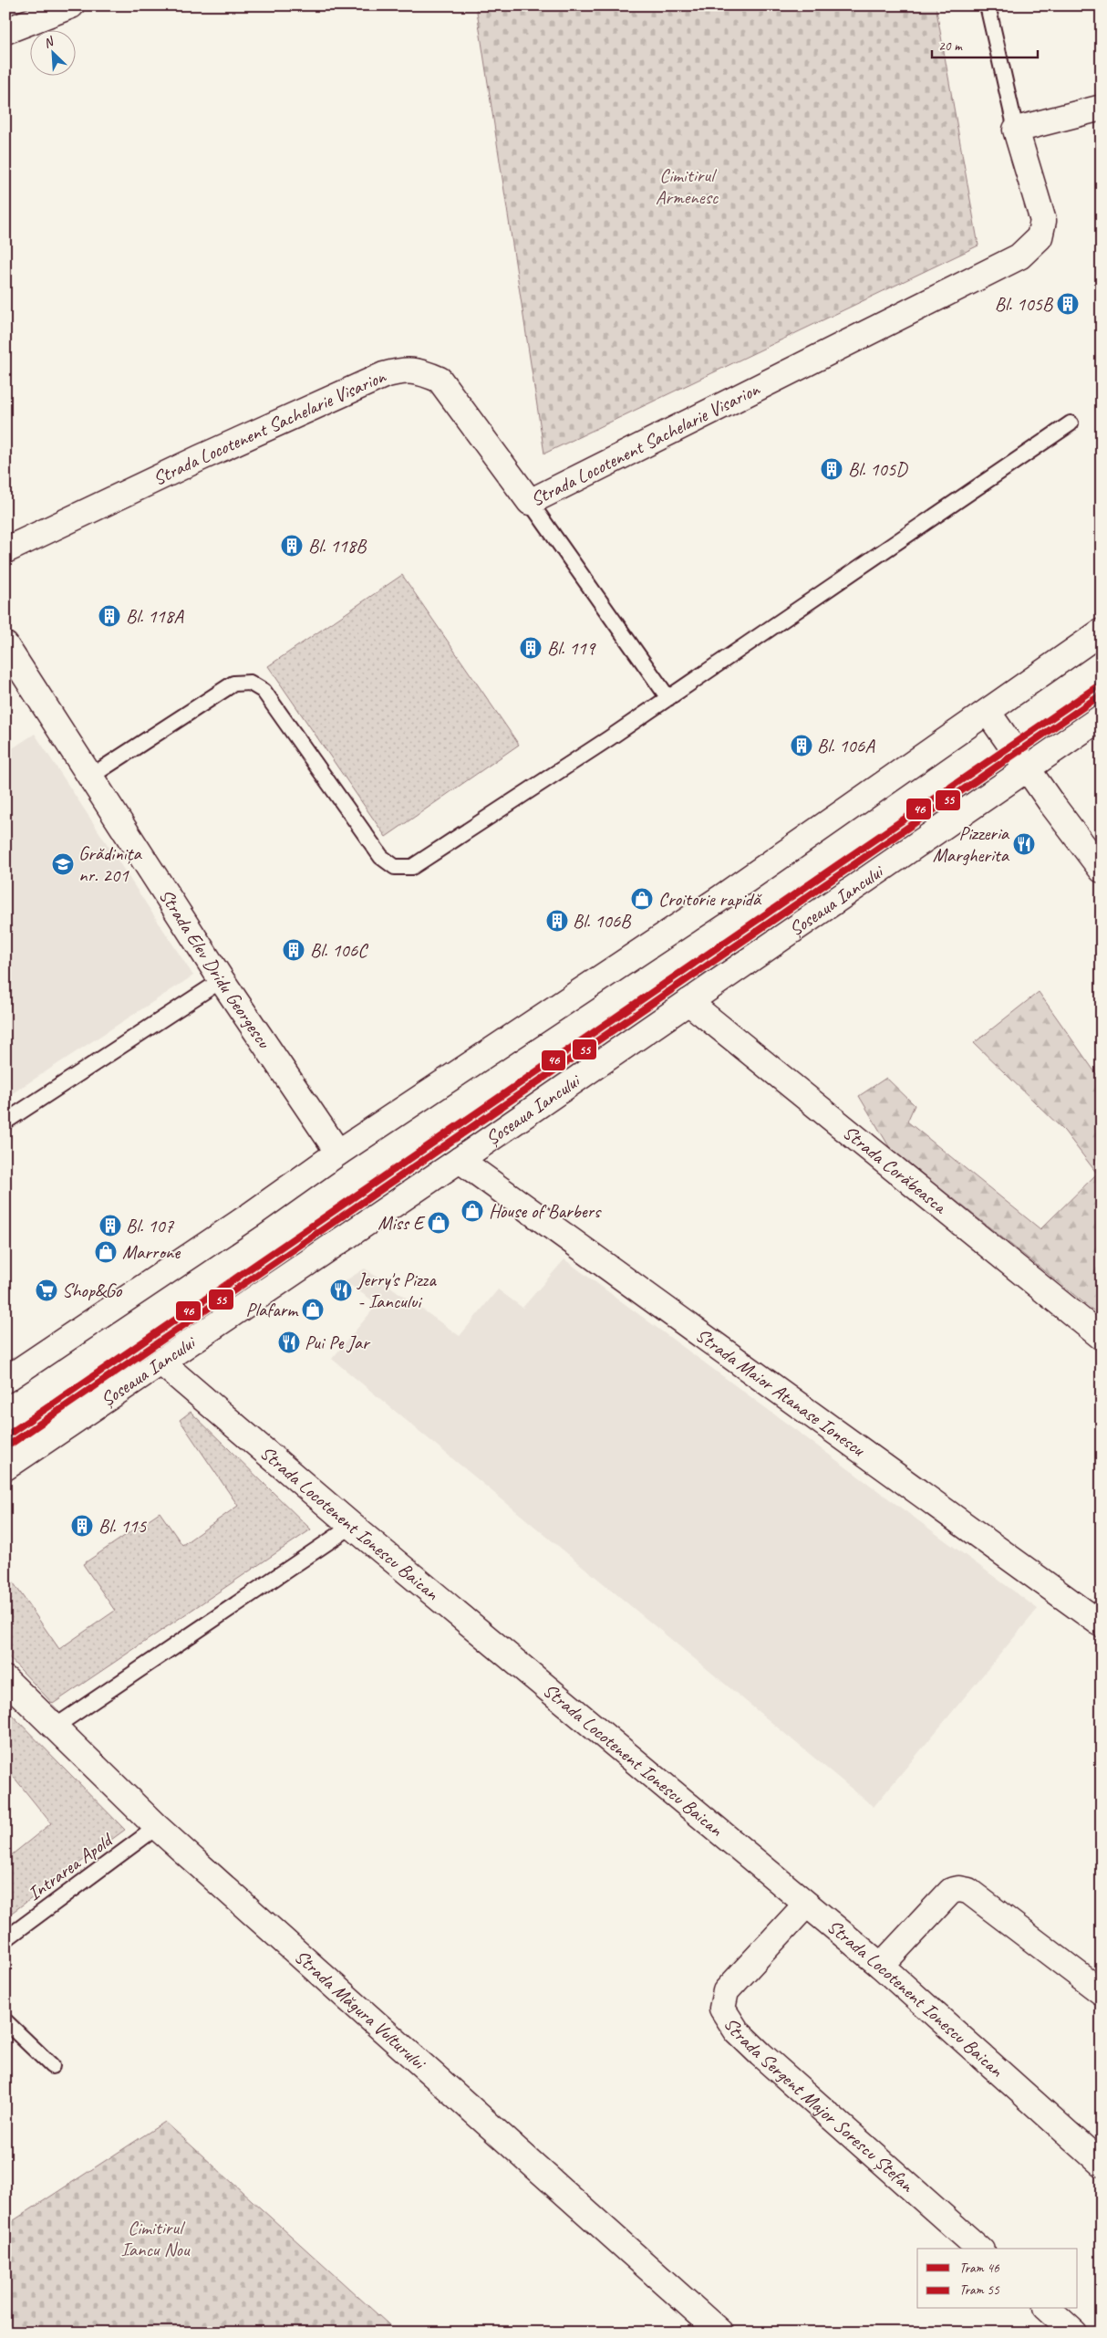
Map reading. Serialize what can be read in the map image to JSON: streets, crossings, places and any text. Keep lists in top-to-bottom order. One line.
{"streets":{"street":["Strada Locotenent Sachelarie Visarion","Șoseaua Iancului","Strada Elev Dridu Georgescu","Strada Corăbeasca","Strada Maior Atanase Ionescu","Strada Locotenent Ionescu Baican","Strada Măgura Vulturului","Strada Sergent Major Sorescu Ștefan"],"lane":["Intrarea Apold"]},"crossings":[["Șoseaua Iancului","Strada Corăbeasca"],["Șoseaua Iancului","Strada Maior Atanase Ionescu"],["Șoseaua Iancului","Strada Locotenent Ionescu Baican"],["Strada Locotenent Ionescu Baican","Strada Sergent Major Sorescu Ștefan"],["Intrarea Apold","Strada Măgura Vulturului"]],"parks":["Cimitirul Armenesc","Cimitirul Iancu Nou"],"places":{"building":["Bl. 105B","Bl. 105D","Bl. 118B","Bl. 118A","Bl. 119","Bl. 106A","Bl. 106B","Bl. 106C","Bl. 107","Bl. 115"],"restaurant":["Pizzeria Margherita","Jerry's Pizza - Iancului","Pui Pe Jar"],"school or university":["Grădinița nr. 201"],"shop":["Croitorie rapidă","House of Barbers","Miss E","Marrone","Plafarm"],"supermarket":["Shop&Go"]},"lines":["tram line 46","tram line 55"],"legend":["Tram 46","Tram 55"],"scale_bar":"20 m","north":"top left"}
